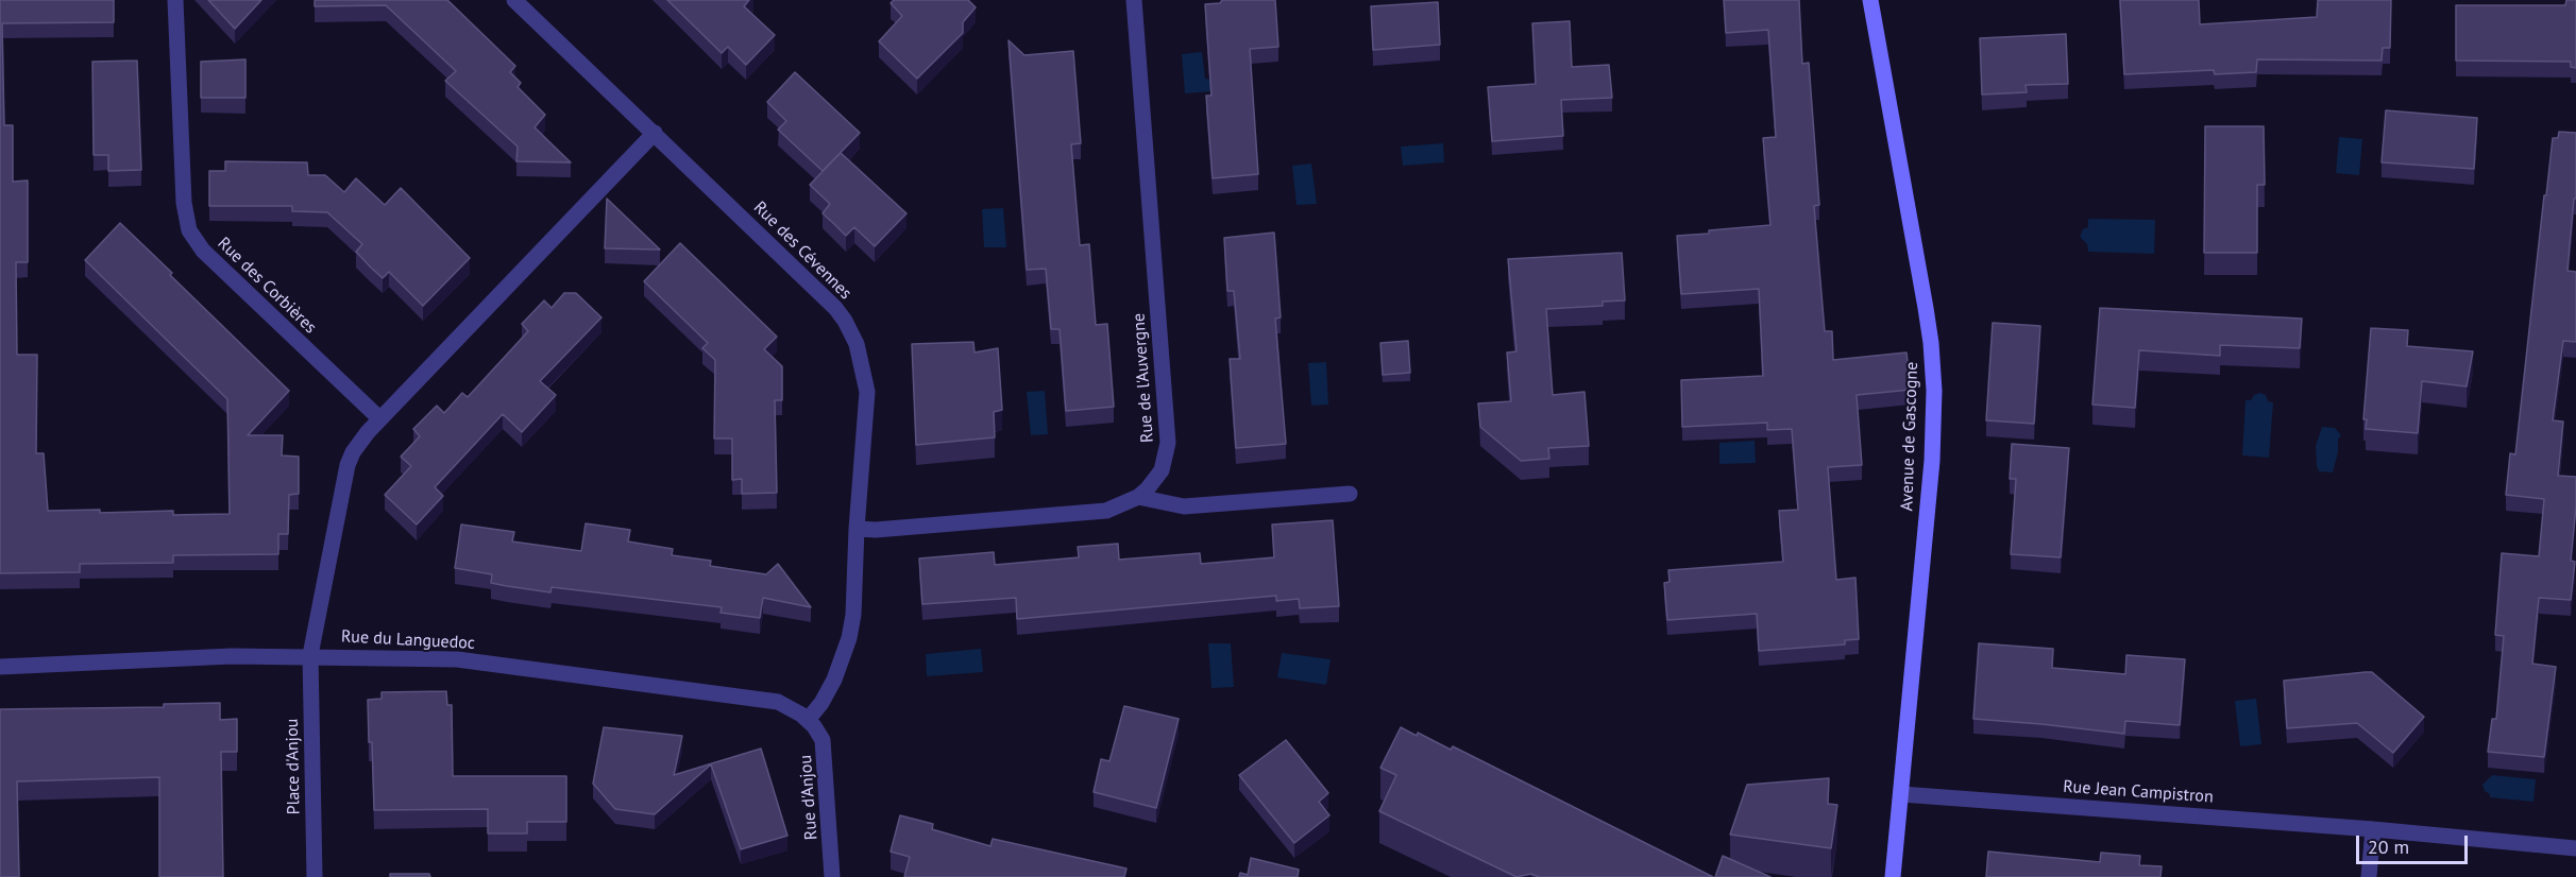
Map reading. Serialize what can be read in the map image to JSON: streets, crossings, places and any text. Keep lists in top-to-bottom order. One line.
{"streets":{"street":["Rue des Cévennes","Rue des Corbières","Rue de l'Auvergne","Avenue de Gascogne","Rue du Languedoc","Place d'Anjou","Rue Jean Campistron","Rue d'Anjou"]},"crossings":[["Rue des Cévennes","Rue de l'Auvergne"],["Rue des Cévennes","Rue du Languedoc"],["Rue des Cévennes","Rue d'Anjou"],["Avenue de Gascogne","Rue Jean Campistron"],["Rue du Languedoc","Place d'Anjou"],["Rue du Languedoc","Rue d'Anjou"]],"scale_bar":"20 m"}
